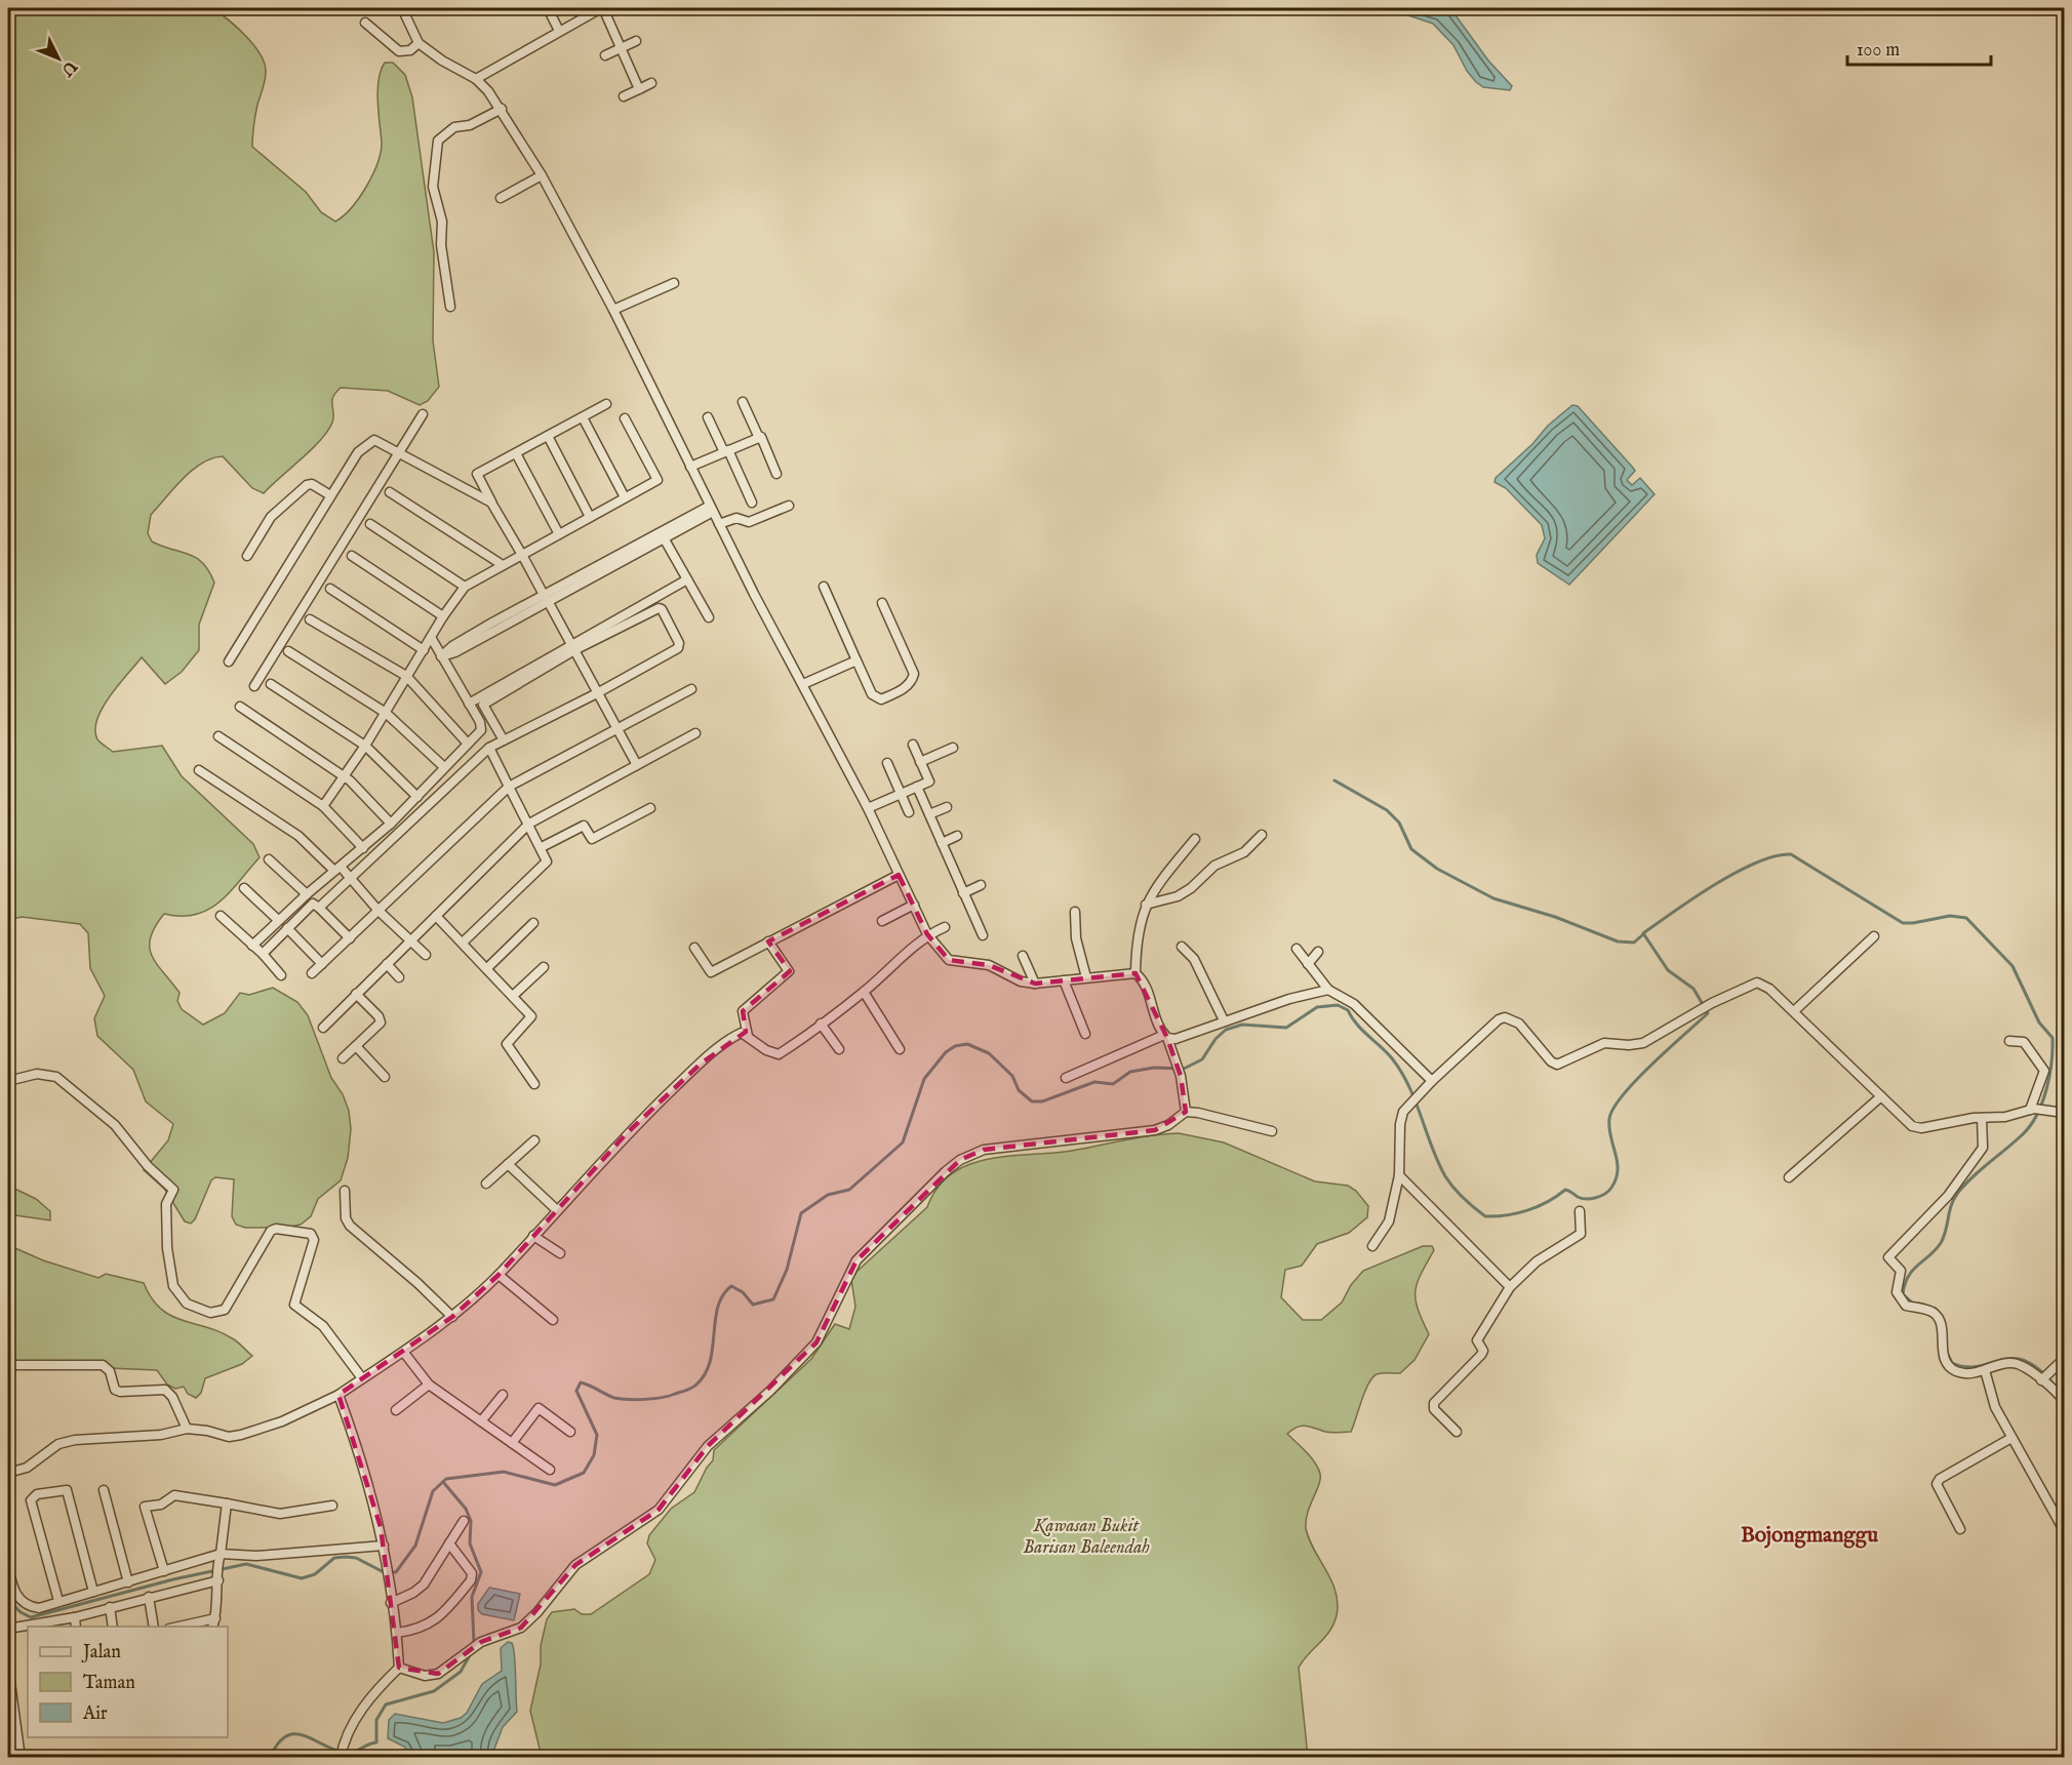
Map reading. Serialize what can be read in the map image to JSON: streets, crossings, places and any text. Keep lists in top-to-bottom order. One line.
{"districts":["Bojongmanggu"],"parks":["Kawasan Bukit Barisan Baleendah"],"legend":["Jalan","Taman","Air"],"scale_bar":"100 m","north":"bottom right"}
